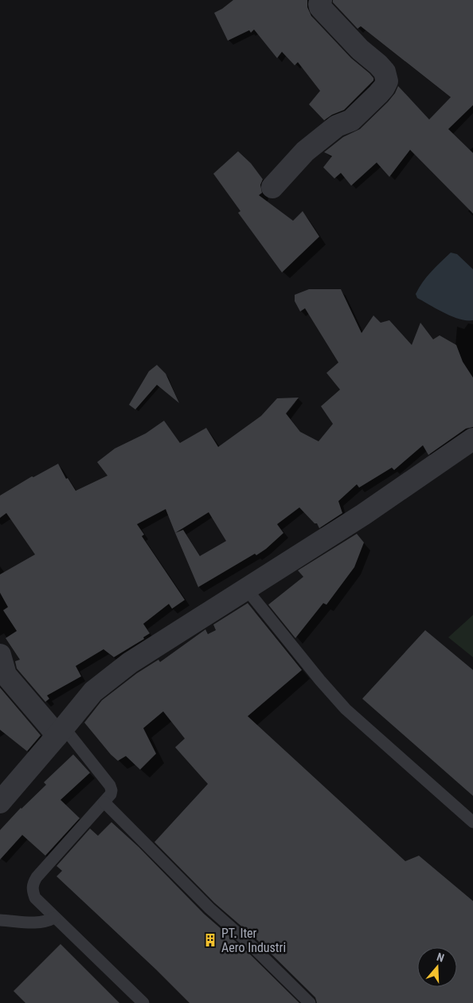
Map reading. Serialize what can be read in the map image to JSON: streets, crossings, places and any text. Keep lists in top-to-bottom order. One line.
{"places":{"building":["PT. Iter Aero Industri"]},"north":"top"}
